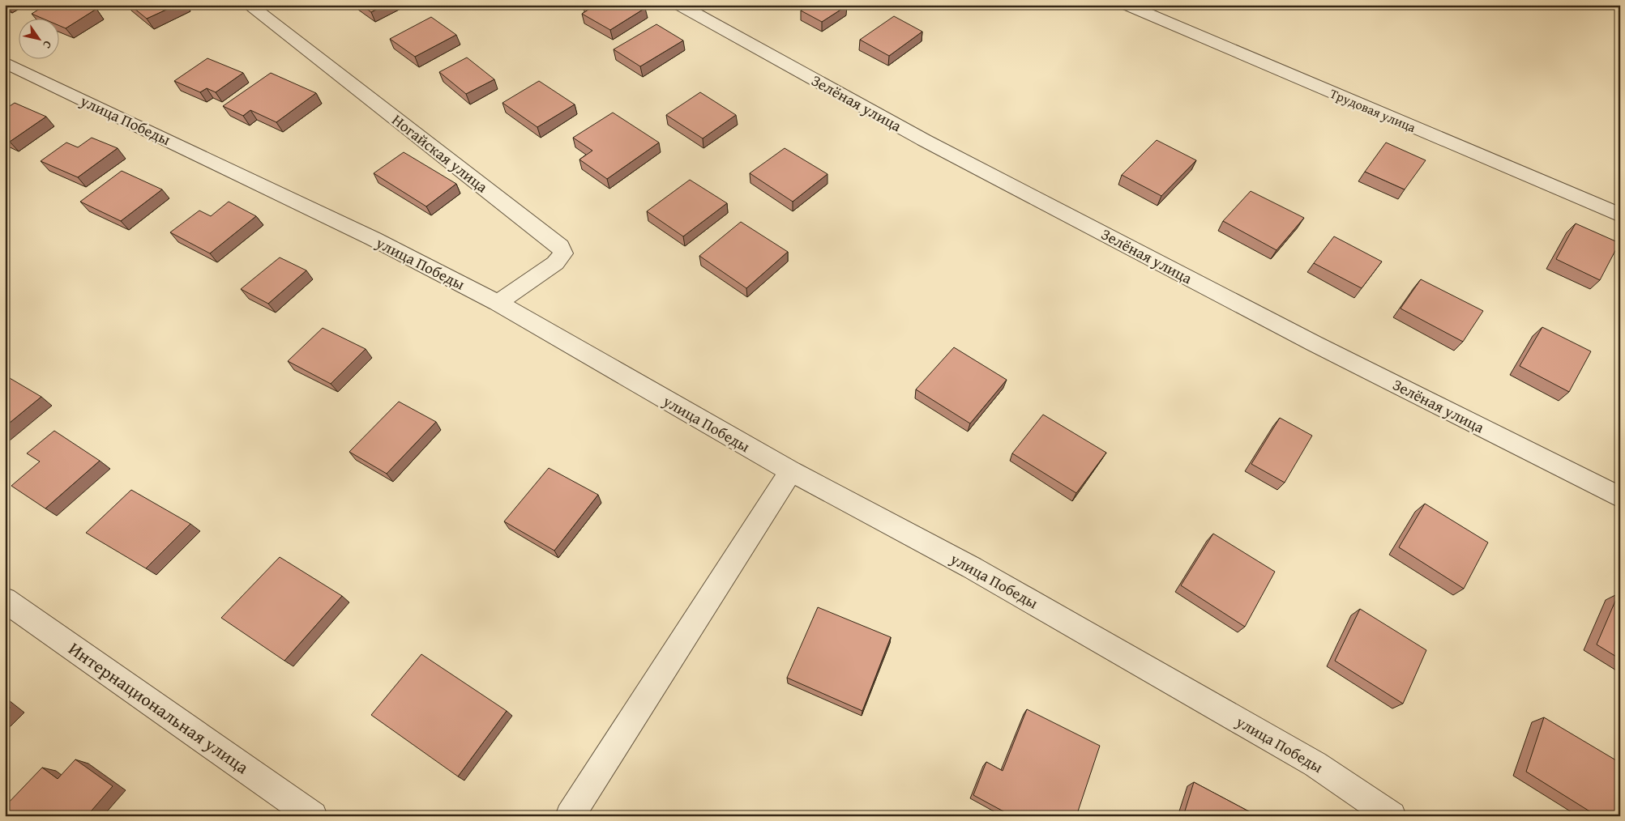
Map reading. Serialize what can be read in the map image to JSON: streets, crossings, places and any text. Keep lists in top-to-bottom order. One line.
{"streets":{"street":["Зелёная улица","Трудовая улица","улица Победы","Ногайская улица","Интернациональная улица"]},"crossings":[["улица Победы","Ногайская улица"]],"north":"bottom right"}
